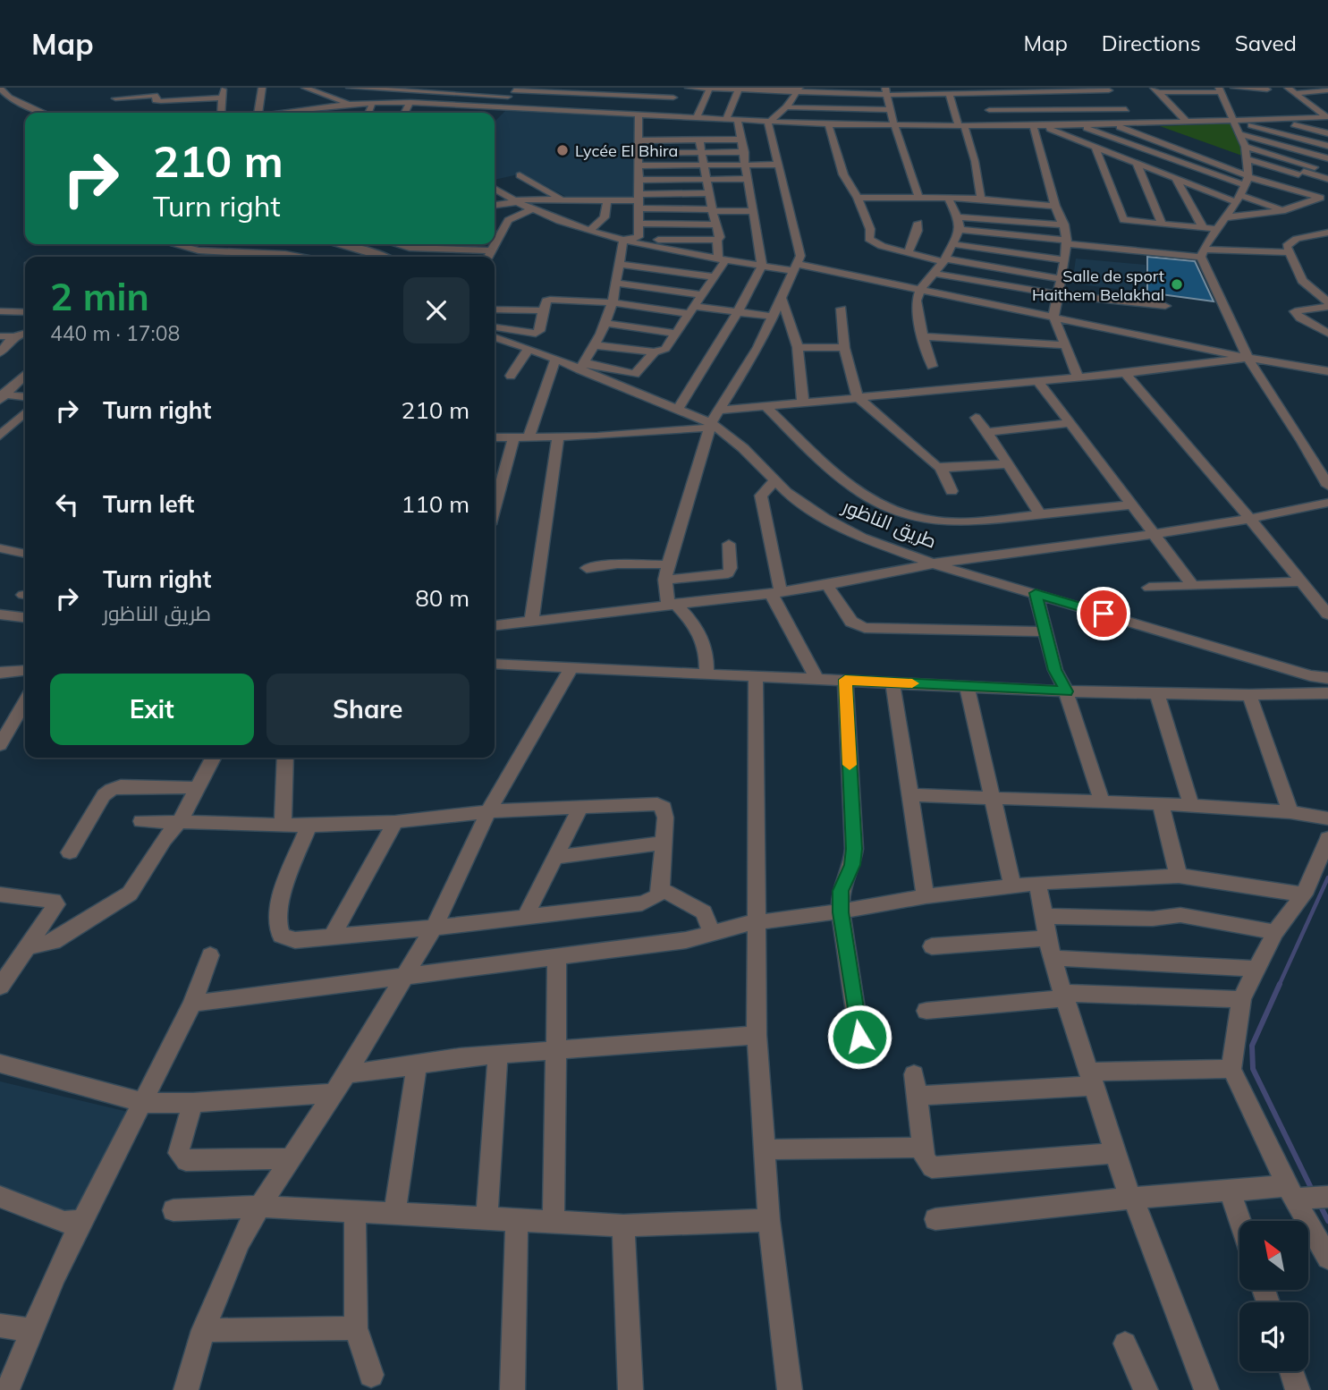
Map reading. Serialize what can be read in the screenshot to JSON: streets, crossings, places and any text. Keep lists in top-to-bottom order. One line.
{"streets":{"street":["طريق الناظور"]},"places":["Lycée El Bhira","Salle de sport Haithem Belakhal"],"north":"top left","page":{"header":"Map","nav":["Map","Directions","Saved"],"turn":["210 m","Turn right"],"heading":["2 min","440 m · 17:08"],"list":[{"name":"Turn right","value":"210 m"},{"name":"Turn left","value":"110 m"},{"name":"Turn right","note":"طريق الناظور","value":"80 m"}],"buttons":["Exit","Share"]}}
